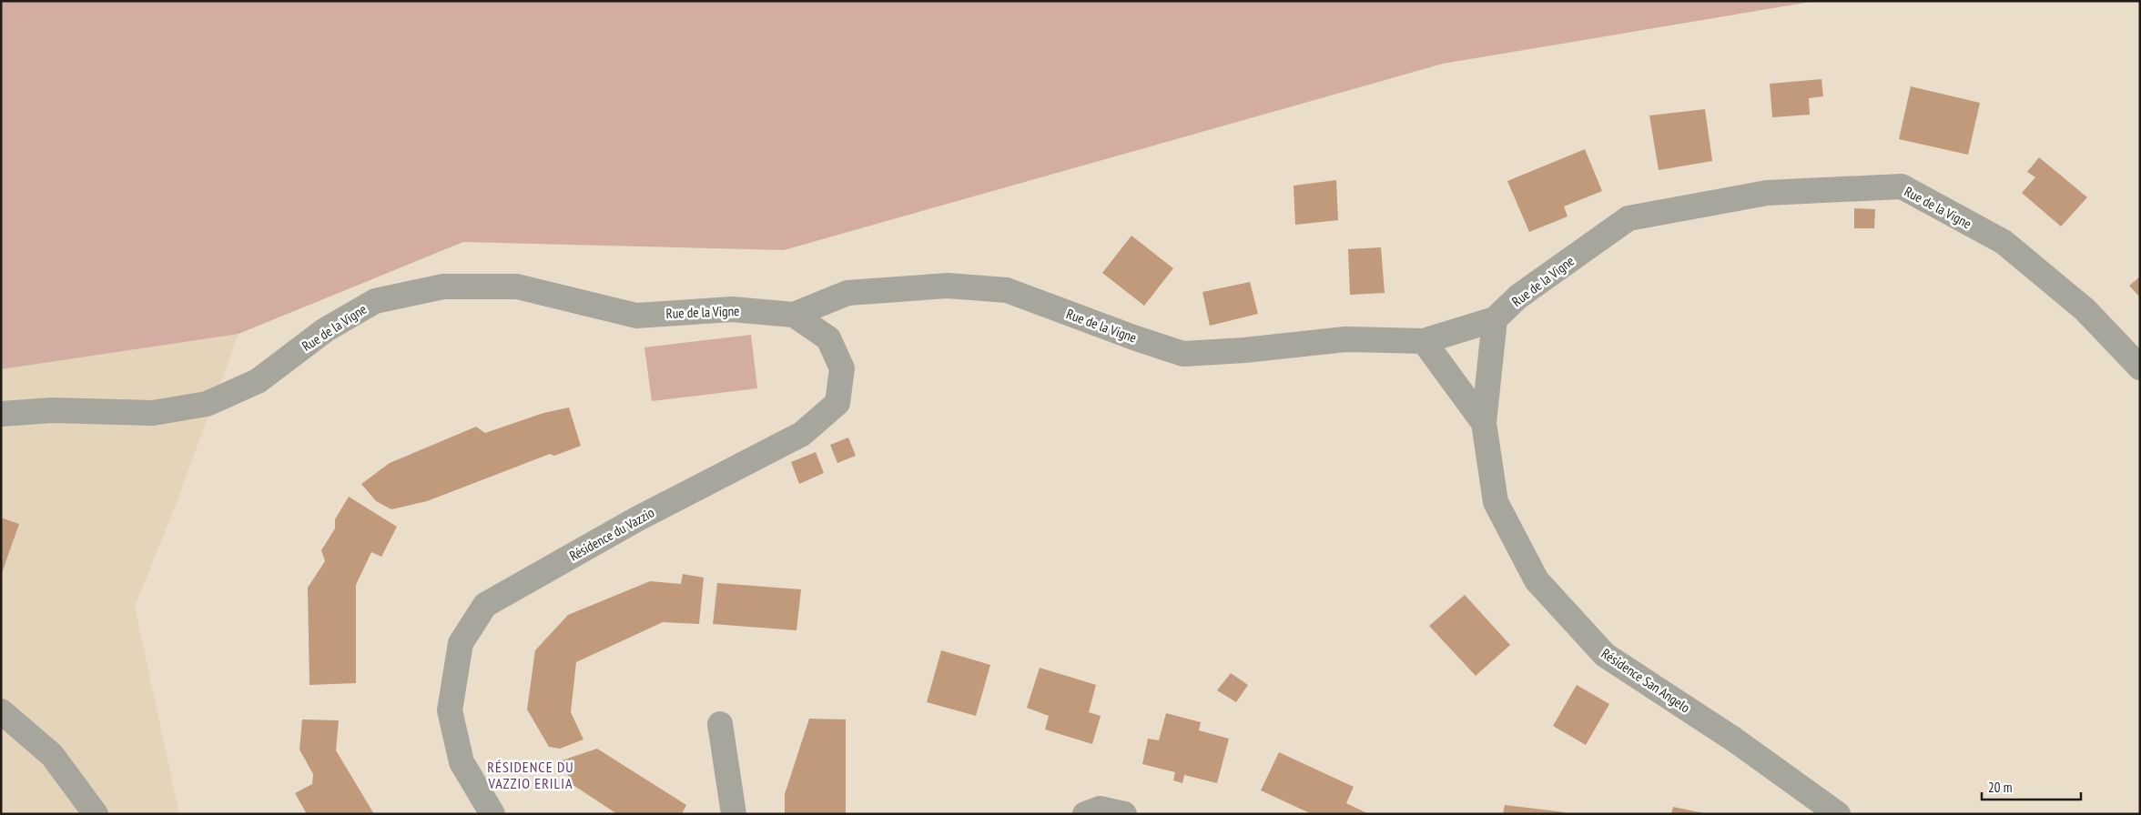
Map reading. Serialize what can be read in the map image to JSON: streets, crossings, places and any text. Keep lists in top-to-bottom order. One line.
{"streets":{"street":["Rue de la Vigne","Résidence du Vazzio","Résidence San Angelo"]},"crossings":[["Rue de la Vigne","Résidence du Vazzio"],["Rue de la Vigne","Résidence San Angelo"]],"districts":["RÉSIDENCE DU VAZZIO ERILIA"],"scale_bar":"20 m"}
